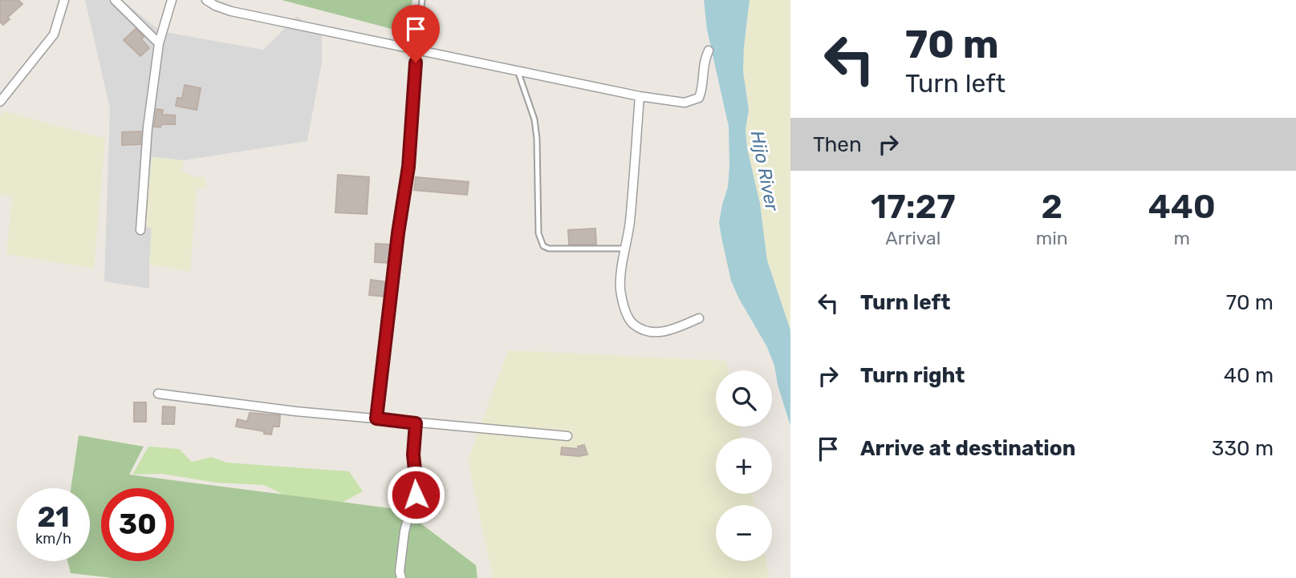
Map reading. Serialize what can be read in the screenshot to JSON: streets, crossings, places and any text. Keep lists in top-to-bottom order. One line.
{"water":["Hijo River"],"page":{"turn":["70 m","Turn left"],"then":"Then","eta":["17:27","Arrival","2","min","440","m"],"list":[{"name":"Turn left","value":"70 m"},{"name":"Turn right","value":"40 m"},{"name":"Arrive at destination","value":"330 m"}],"map_buttons":["+","−"],"speed":"21 km/h","limit":"30"}}
